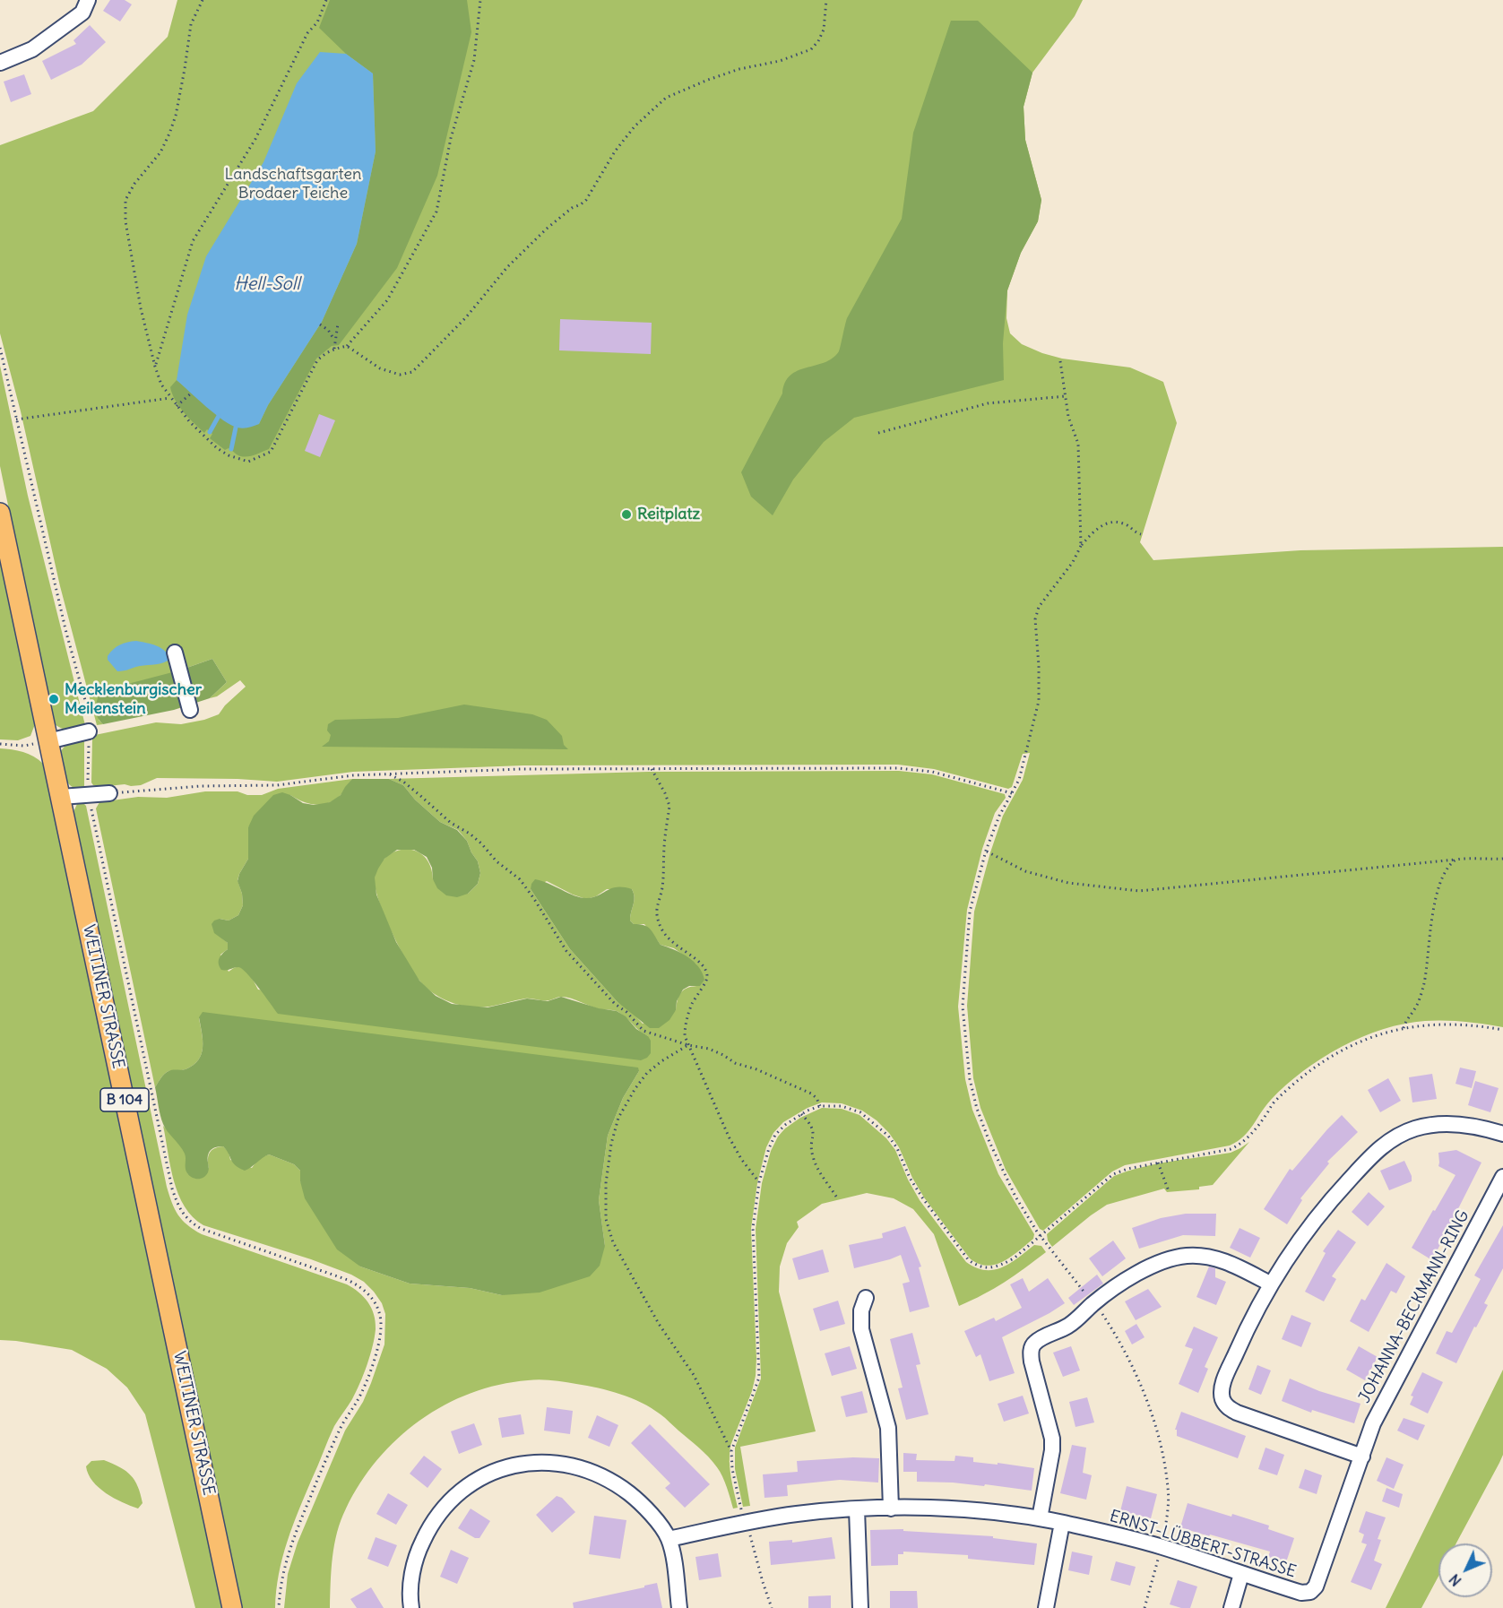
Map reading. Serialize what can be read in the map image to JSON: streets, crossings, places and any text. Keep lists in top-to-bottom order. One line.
{"streets":{"main road":["WEITINER STRASSE","B 104"],"street":["JOHANNA-BECKMANN-RING","ERNST-LÜBBERT-STRASSE"]},"crossings":[["JOHANNA-BECKMANN-RING","ERNST-LÜBBERT-STRASSE"]],"water":["Hell-Soll"],"parks":["Landschaftsgarten Brodaer Teiche"],"places":["Reitplatz","Mecklenburgischer Meilenstein"],"north":"bottom left"}
